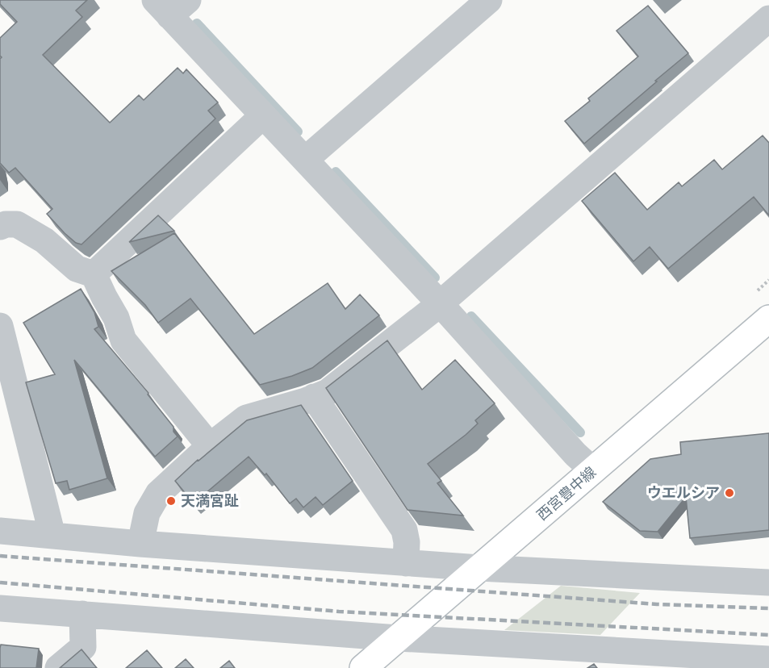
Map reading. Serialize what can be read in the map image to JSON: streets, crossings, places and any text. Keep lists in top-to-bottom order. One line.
{"streets":{"main road":["西宮豊中線"]},"places":["ウエルシア","天満宮趾"]}
